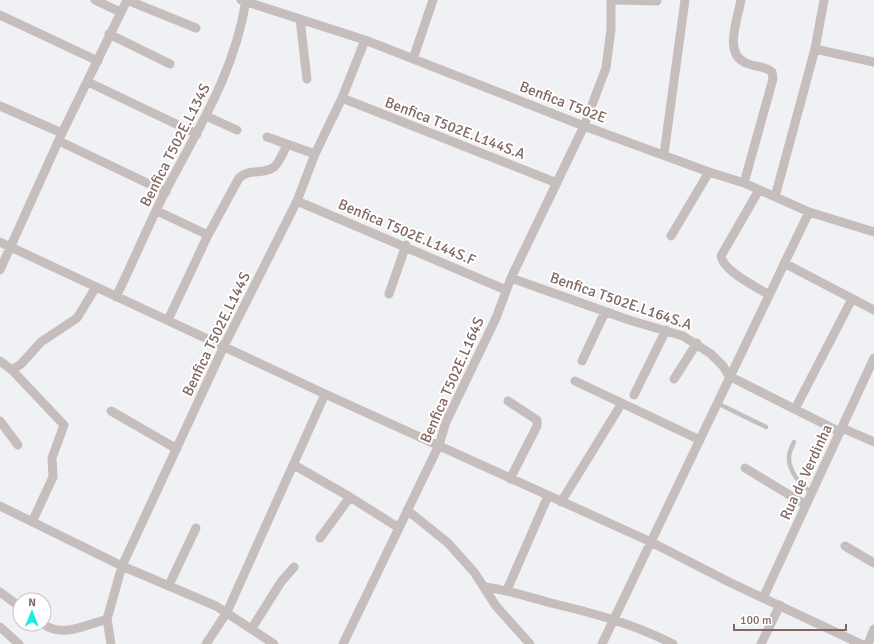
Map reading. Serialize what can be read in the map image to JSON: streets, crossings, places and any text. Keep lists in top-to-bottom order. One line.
{"streets":{"street":["Benfica T502E","Benfica T502E.L144S.A","Benfica T502E.L134S","Benfica T502E.L144S.F","Benfica T502E.L164S.A","Benfica T502E.L144S","Benfica T502E.L164S","Rua de Verdinha"]},"crossings":[["Benfica T502E","Benfica T502E.L134S"],["Benfica T502E","Benfica T502E.L144S"],["Benfica T502E","Benfica T502E.L164S"],["Benfica T502E.L144S.A","Benfica T502E.L144S"],["Benfica T502E.L144S.A","Benfica T502E.L164S"],["Benfica T502E.L144S.F","Benfica T502E.L144S"],["Benfica T502E.L144S.F","Benfica T502E.L164S"],["Benfica T502E.L164S.A","Benfica T502E.L164S"],["Benfica T502E.L164S.A","Rua de Verdinha"]],"scale_bar":"100 m","north":"top"}
